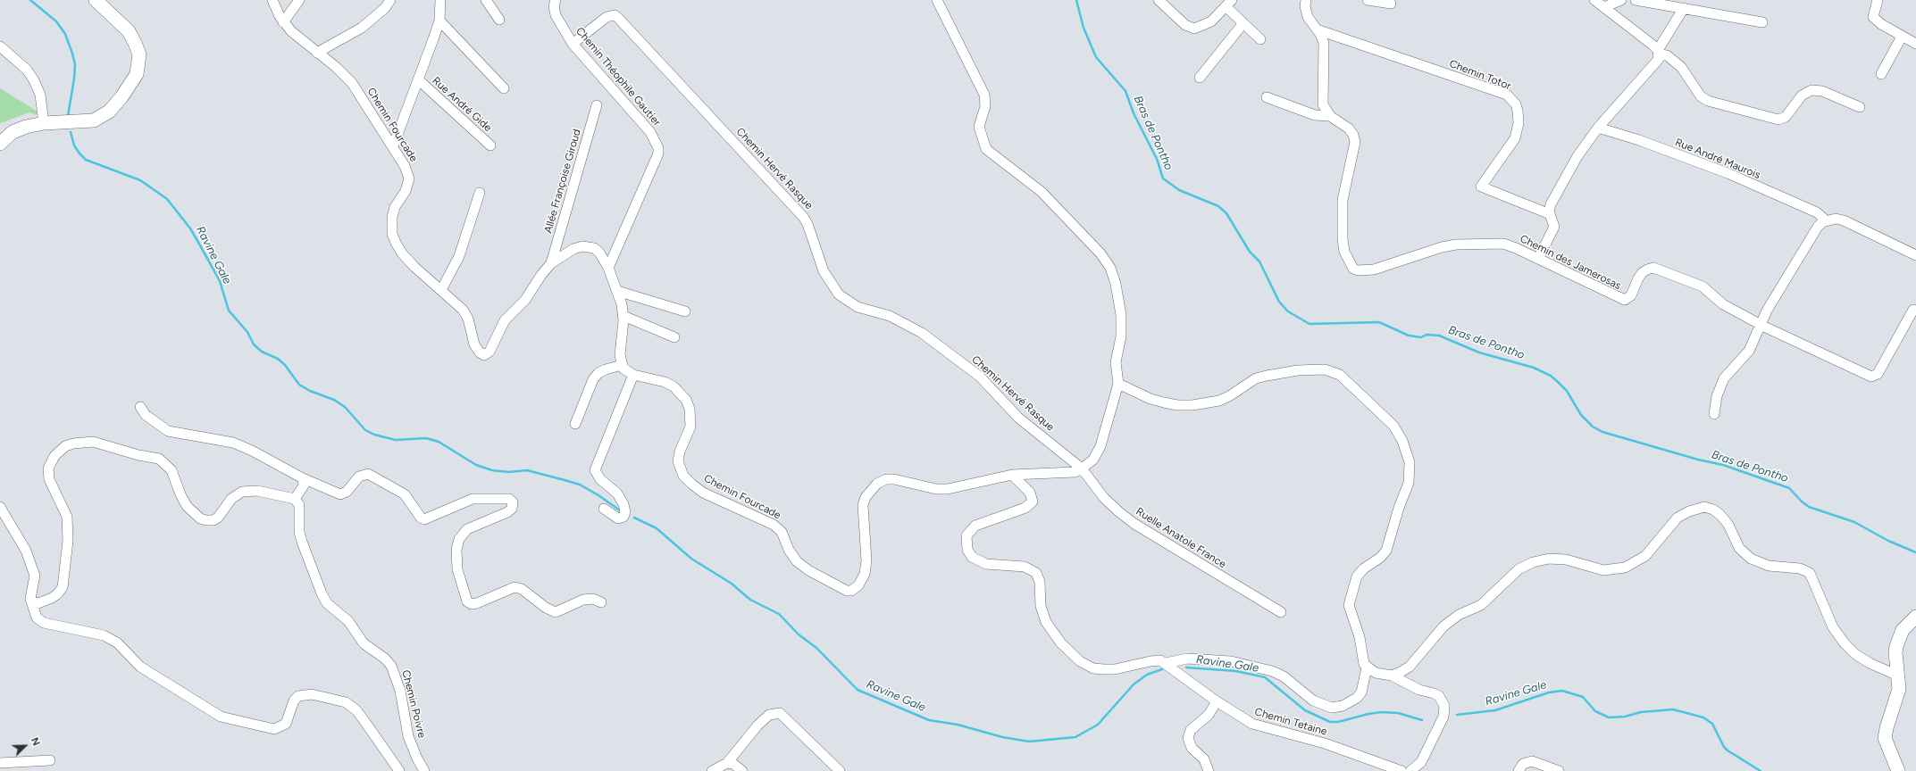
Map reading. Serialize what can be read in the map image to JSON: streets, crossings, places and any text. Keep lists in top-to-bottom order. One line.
{"streets":{"street":["Chemin Totor","Chemin Théophile Gautier","Rue André Gide","Chemin Fourcade","Rue André Maurois","Chemin Hervé Rasque","Allée Françoise Giroud","Chemin des Jamerosas","Ruelle Anatole France","Chemin Poivre","Chemin Tetaine"]},"crossings":[["Chemin Théophile Gautier","Chemin Fourcade"],["Chemin Théophile Gautier","Chemin Hervé Rasque"],["Rue André Gide","Chemin Fourcade"],["Chemin Fourcade","Chemin Hervé Rasque"],["Chemin Fourcade","Allée Françoise Giroud"],["Chemin Fourcade","Ruelle Anatole France"],["Chemin Hervé Rasque","Ruelle Anatole France"]],"water":["Bras de Pontho","Ravine Gale"],"north":"top right"}
